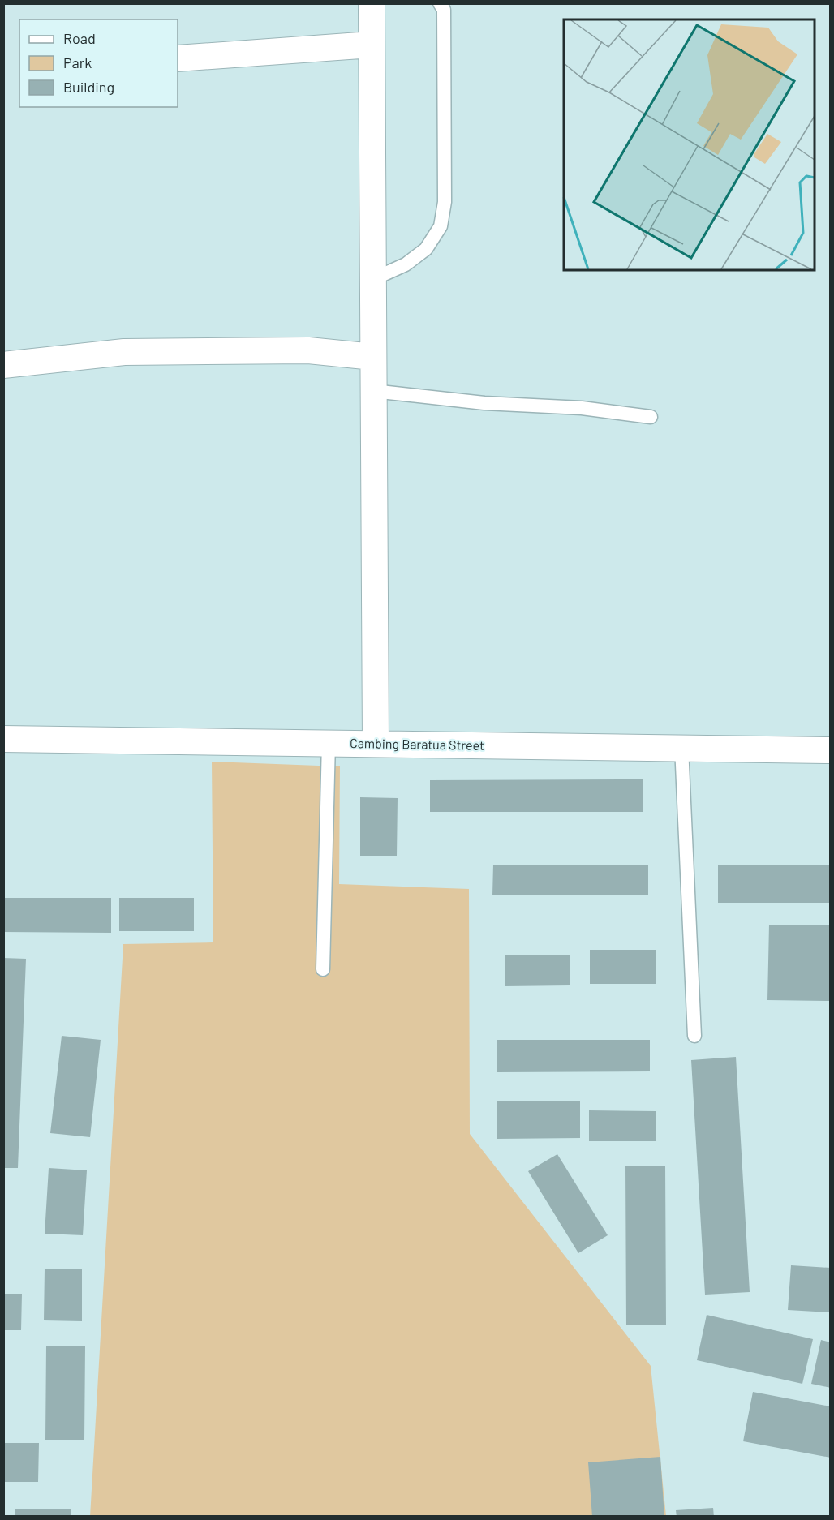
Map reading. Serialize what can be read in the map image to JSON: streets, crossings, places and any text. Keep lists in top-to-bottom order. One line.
{"streets":{"street":["Cambing Baratua Street"]},"legend":["Road","Park","Building"]}
